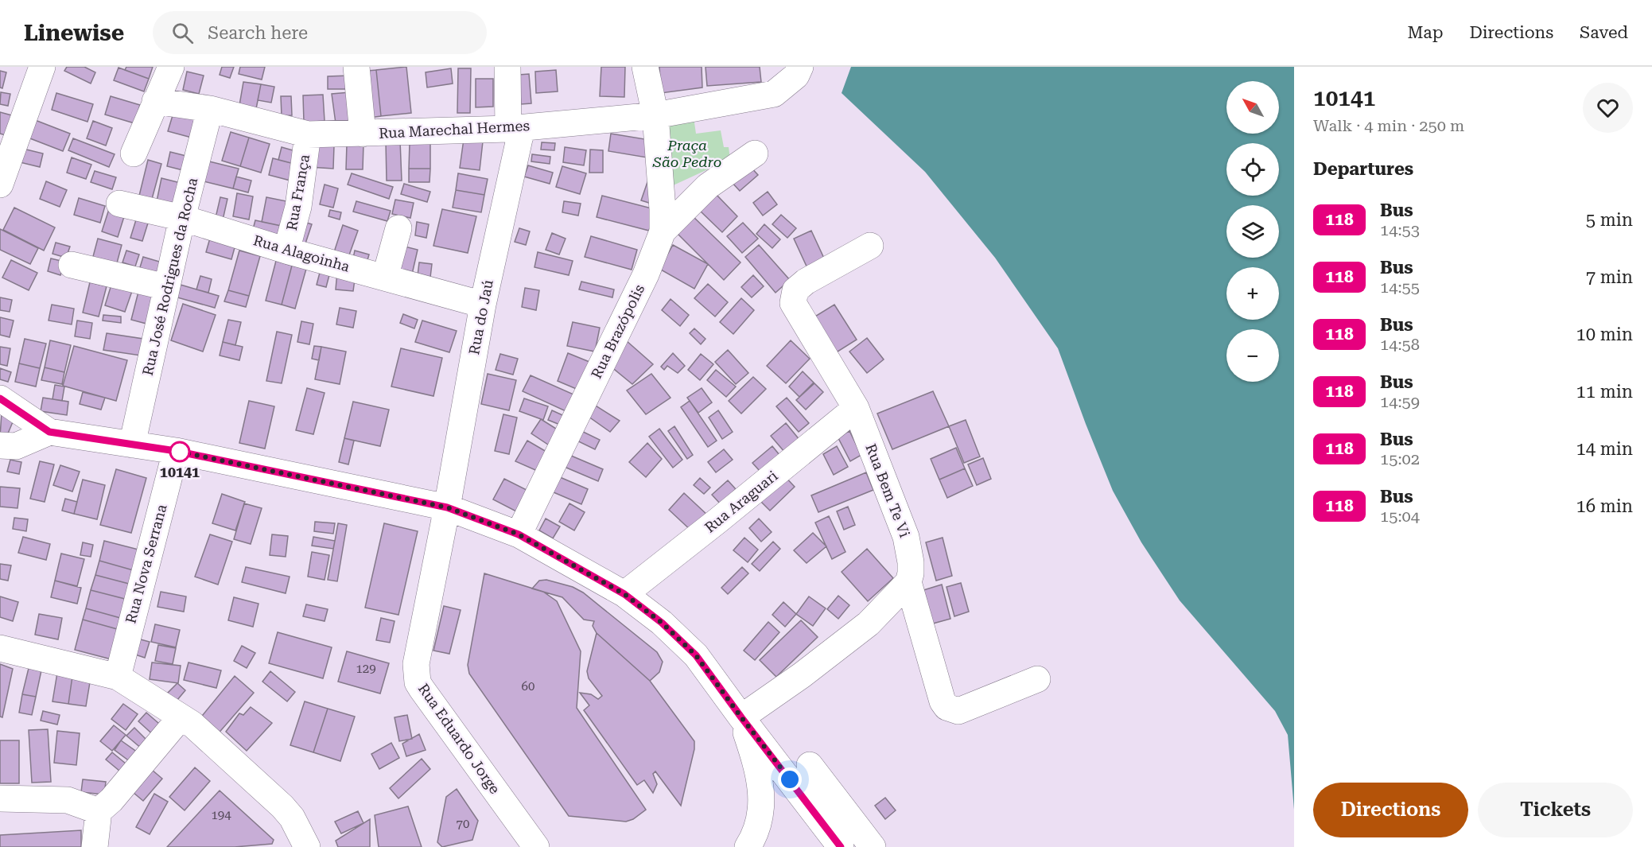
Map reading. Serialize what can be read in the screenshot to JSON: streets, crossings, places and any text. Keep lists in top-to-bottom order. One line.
{"streets":{"street":["Rua Marechal Hermes","Rua França","Rua Alagoinha","Rua José Rodrigues da Rocha","Rua do Jaú","Rua Brazópolis","Rua Bem Te Vi","Rua Araguari","Rua Nova Serrana","Rua Eduardo Jorge"]},"crossings":[["Rua Marechal Hermes","Rua França"],["Rua Marechal Hermes","Rua José Rodrigues da Rocha"],["Rua Marechal Hermes","Rua do Jaú"],["Rua Marechal Hermes","Rua Brazópolis"],["Rua França","Rua Alagoinha"],["Rua Alagoinha","Rua José Rodrigues da Rocha"],["Rua Alagoinha","Rua do Jaú"],["Rua do Jaú","Rua Eduardo Jorge"],["Rua Bem Te Vi","Rua Araguari"]],"parks":["Praça São Pedro"],"places":["10141"],"lines":["bus line 118"],"house_numbers":["129","60","194","70"],"north":"top left","page":{"header":"Linewise","search":"Search here","nav":["Map","Directions","Saved"],"heading":[["10141","Walk · 4 min · 250 m"],"Departures"],"map_buttons":["+","−"],"list":[{"mark":"118","name":"Bus","note":"14:53","value":"5 min"},{"mark":"118","name":"Bus","note":"14:55","value":"7 min"},{"mark":"118","name":"Bus","note":"14:58","value":"10 min"},{"mark":"118","name":"Bus","note":"14:59","value":"11 min"},{"mark":"118","name":"Bus","note":"15:02","value":"14 min"},{"mark":"118","name":"Bus","note":"15:04","value":"16 min"}],"buttons":["Directions","Tickets"]}}
